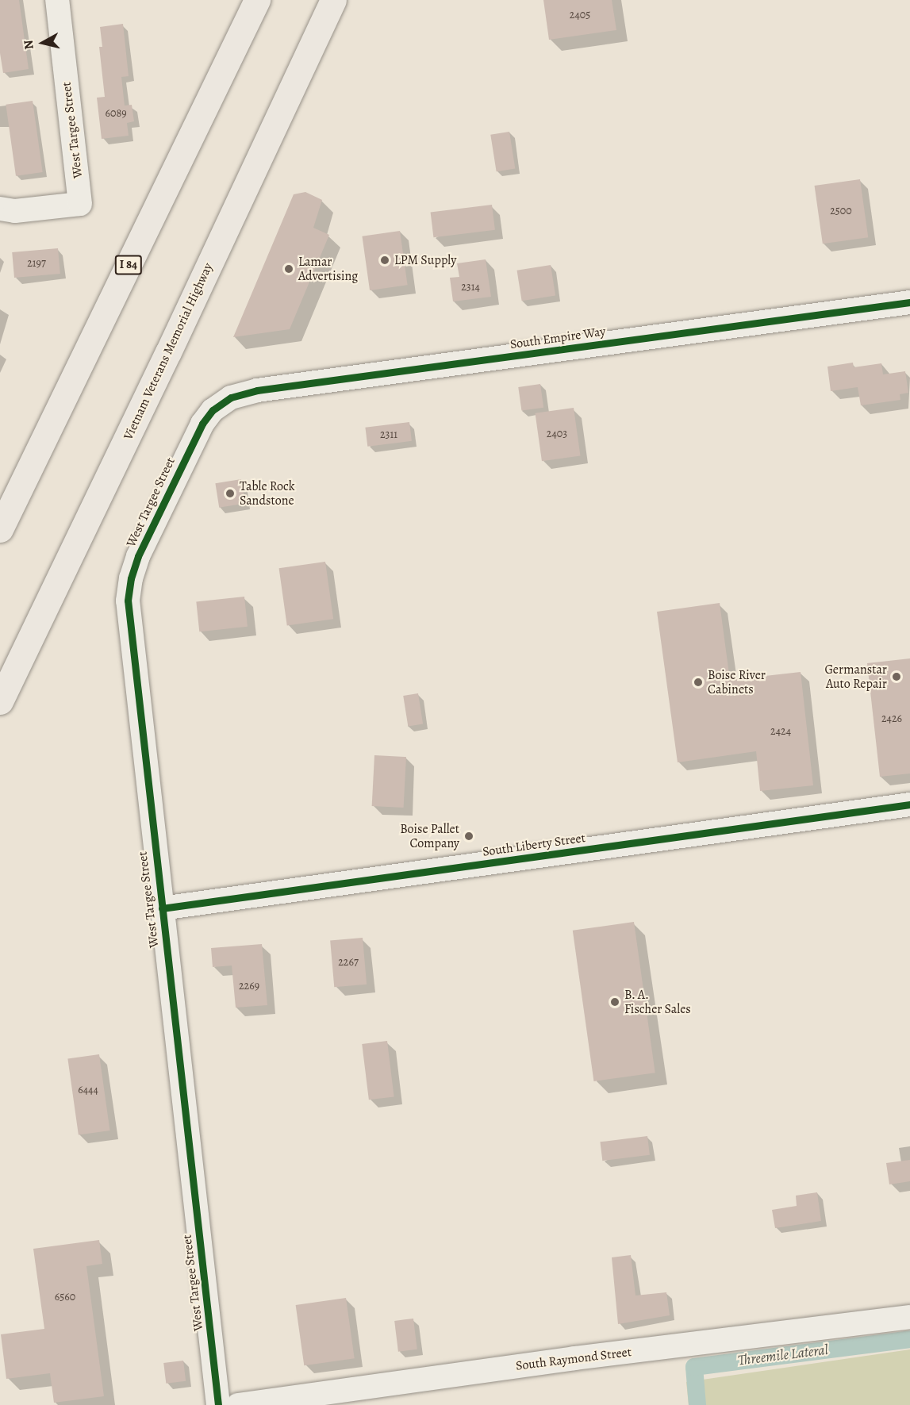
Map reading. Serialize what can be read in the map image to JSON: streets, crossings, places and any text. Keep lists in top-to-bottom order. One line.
{"streets":{"highway":["I 84","Vietnam Veterans Memorial Highway"],"street":["West Targee Street","South Empire Way","South Liberty Street","South Raymond Street"]},"crossings":[["West Targee Street","South Empire Way"],["West Targee Street","South Liberty Street"]],"water":["Threemile Lateral"],"places":["LPM Supply","Lamar Advertising","Table Rock Sandstone","Germanstar Auto Repair","Boise River Cabinets","Boise Pallet Company","B. A. Fischer Sales"],"house_numbers":["2405","6089","2500","2197","2314","2403","2311","2426","2424","2267","2269","6444","6560"],"north":"left"}
